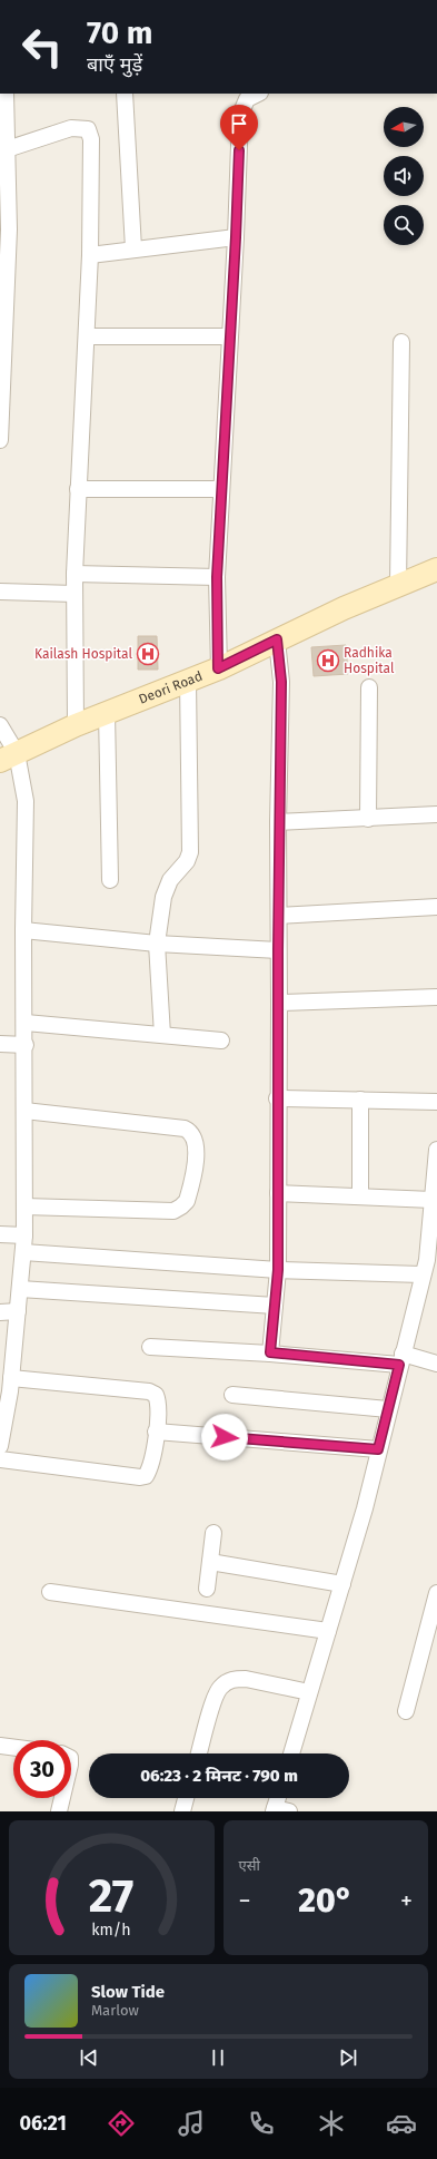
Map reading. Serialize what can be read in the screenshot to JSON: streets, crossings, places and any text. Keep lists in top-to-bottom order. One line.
{"streets":{"street":["Deori Road"]},"places":{"hospital":["Kailash Hospital","Radhika Hospital"]},"north":"left","page":{"turn":["70 m","बाएँ मुड़ें"],"limit":"30","trip":"06:23 · 2 मिनट · 790 m","tile":"एसी","heat":["−","20°","+"],"song":["Slow Tide","Marlow"],"tabs":"06:21","gauge":["27","km/h"]}}
